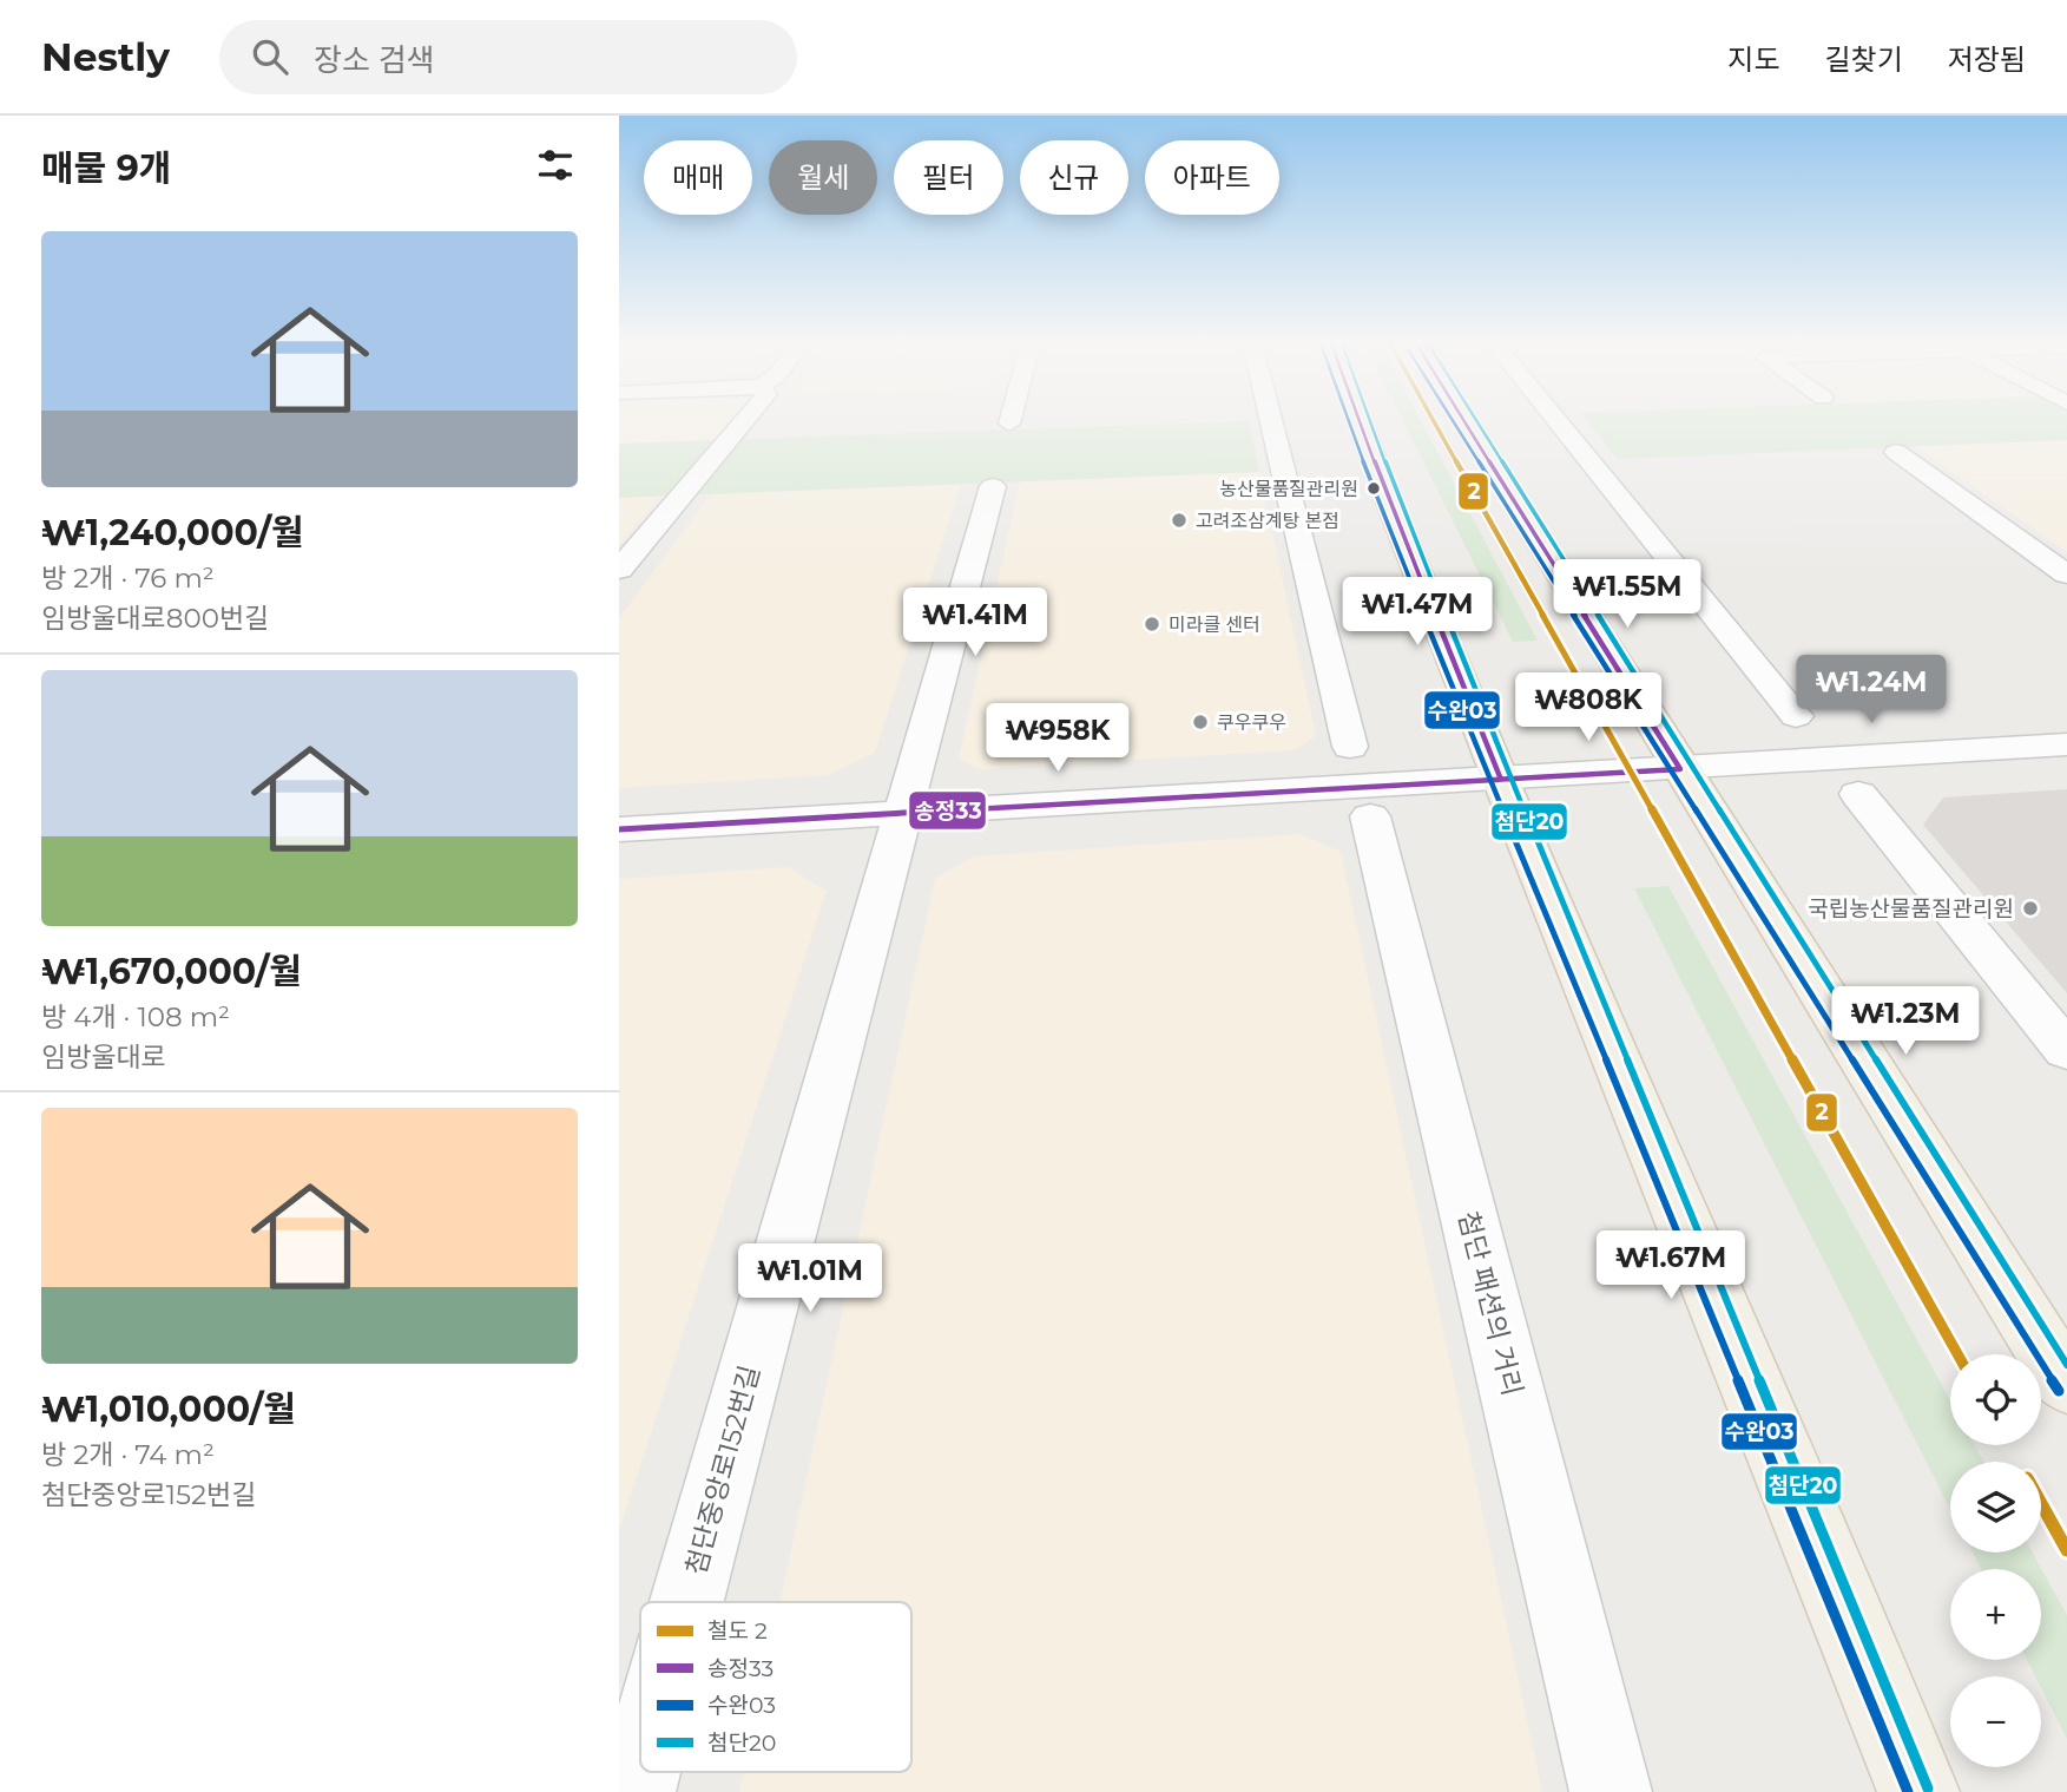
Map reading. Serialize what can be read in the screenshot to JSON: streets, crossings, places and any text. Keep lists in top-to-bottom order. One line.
{"streets":{"street":["첨단 패션의 거리","첨단중앙로152번길"]},"places":["농산물품질관리원","고려조삼계탕 본점","미라클 센터","쿠우쿠우","국립농산물품질관리원"],"lines":["rail line 2","transit line 송정33","transit line 수완03","transit line 첨단20"],"legend":["철도 2","송정33","수완03","첨단20"],"page":{"header":"Nestly","search":"장소 검색","nav":["지도","길찾기","저장됨"],"heading":"매물 9개","chip":["매매","월세","필터","신규","아파트"],"list":[{"name":"₩1,240,000/월","note":"방 2개 · 76 m² · 임방울대로800번길"},{"name":"₩1,670,000/월","note":"방 4개 · 108 m² · 임방울대로"},{"name":"₩1,010,000/월","note":"방 2개 · 74 m² · 첨단중앙로152번길"}],"price":["₩1.55M","₩1.47M","₩1.41M","₩1.24M","₩808K","₩958K","₩1.23M","₩1.67M","₩1.01M"],"map_buttons":["+","−"]}}
